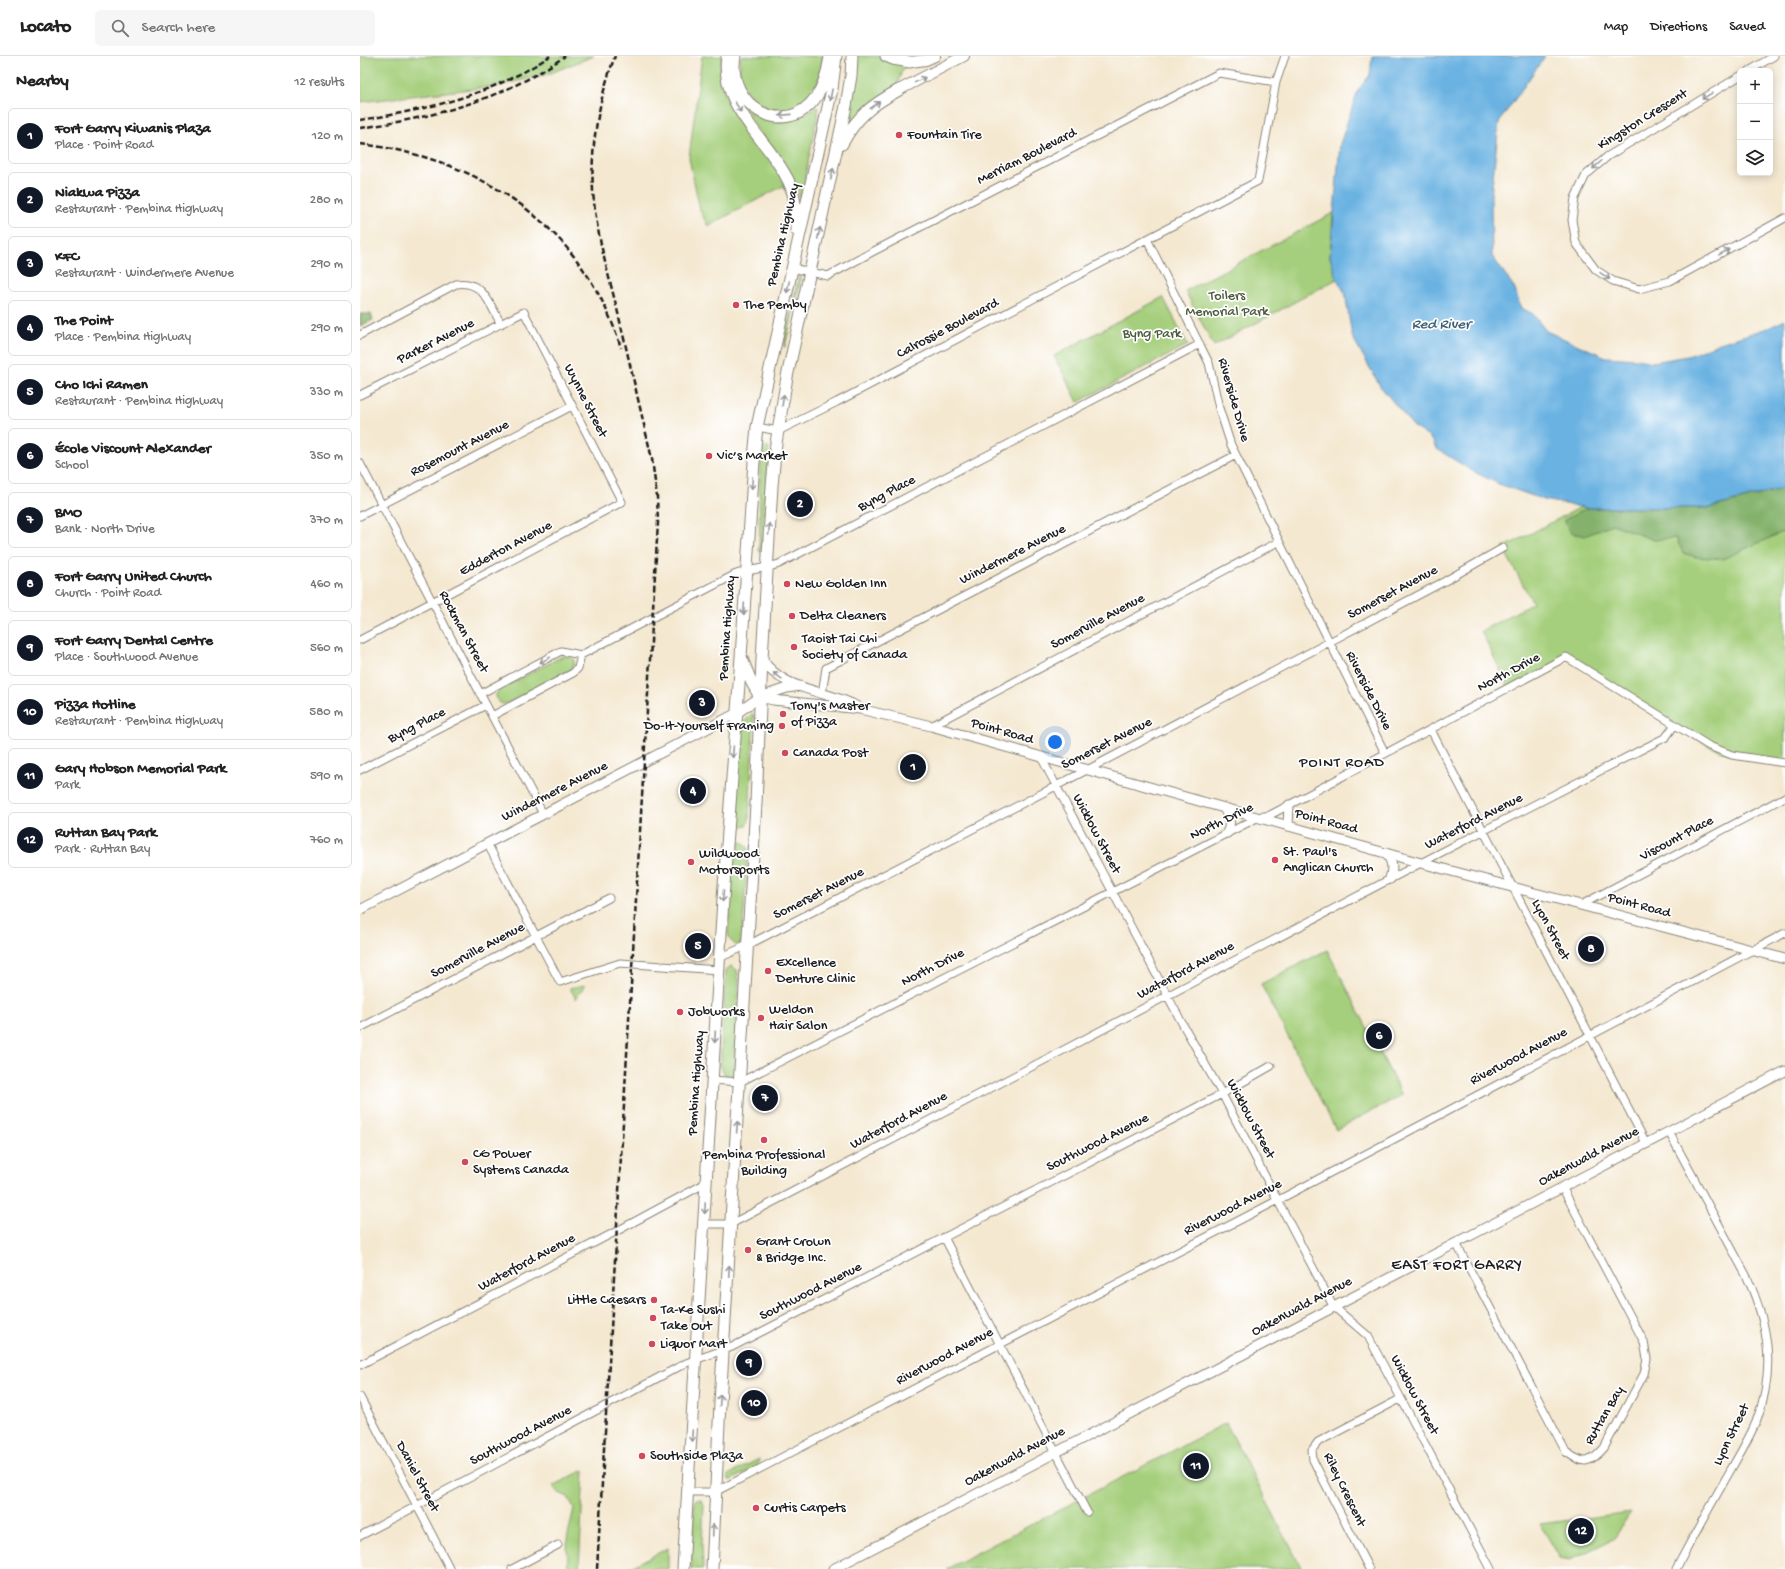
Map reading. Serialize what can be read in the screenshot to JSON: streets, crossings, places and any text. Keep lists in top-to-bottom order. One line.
{"streets":{"main road":["Pembina Highway"],"street":["Kingston Crescent","Merriam Boulevard","Calrossie Boulevard","Parker Avenue","Riverside Drive","Wynne Street","Rosemount Avenue","Byng Place","Edderton Avenue","Windermere Avenue","Somerset Avenue","Somerville Avenue","Rockman Street","North Drive","Point Road","Waterford Avenue","Wicklow Street","Viscount Place","Lyon Street","Riverwood Avenue","Southwood Avenue","Oakenwald Avenue","Ruttan Bay","Daniel Street","Riley Crescent"]},"crossings":[["Merriam Boulevard","Pembina Highway"],["Pembina Highway","Byng Place"],["Pembina Highway","Windermere Avenue"],["Pembina Highway","Somerset Avenue"],["Pembina Highway","Waterford Avenue"],["Pembina Highway","Riverwood Avenue"],["Pembina Highway","Southwood Avenue"],["Calrossie Boulevard","Riverside Drive"],["Parker Avenue","Wynne Street"],["Riverside Drive","Byng Place"],["Riverside Drive","Windermere Avenue"],["Riverside Drive","Somerset Avenue"],["Riverside Drive","Somerville Avenue"],["Riverside Drive","North Drive"],["Wynne Street","Rosemount Avenue"],["Wynne Street","Edderton Avenue"],["Rosemount Avenue","Rockman Street"],["Byng Place","Rockman Street"],["Edderton Avenue","Rockman Street"],["Windermere Avenue","Rockman Street"],["Windermere Avenue","Point Road"],["Somerset Avenue","Point Road"],["Somerset Avenue","Wicklow Street"],["Somerville Avenue","Point Road"],["North Drive","Point Road"],["North Drive","Waterford Avenue"],["North Drive","Wicklow Street"],["North Drive","Lyon Street"],["Point Road","Waterford Avenue"],["Point Road","Wicklow Street"],["Point Road","Viscount Place"],["Point Road","Lyon Street"],["Point Road","Riverwood Avenue"],["Waterford Avenue","Wicklow Street"],["Waterford Avenue","Lyon Street"],["Wicklow Street","Riverwood Avenue"],["Wicklow Street","Southwood Avenue"],["Wicklow Street","Oakenwald Avenue"],["Wicklow Street","Riley Crescent"],["Lyon Street","Riverwood Avenue"],["Lyon Street","Oakenwald Avenue"],["Southwood Avenue","Daniel Street"],["Oakenwald Avenue","Ruttan Bay"]],"districts":["POINT ROAD","EAST FORT GARRY"],"water":["Red River"],"parks":["Toilers Memorial Park","Byng Park"],"places":["Fountain Tire","The Pemby","Vic’s Market","New Golden Inn","Delta Cleaners","Taoist Tai Chi Society of Canada","Tony's Master of Pizza","Do-It-Yourself Framing","Canada Post","St. Paul's Anglican Church","Wildwood Motorsports","Excellence Denture Clinic","Jobworks","Weldon Hair Salon","Pembina Professional Building","CG Power Systems Canada","Grant Crown & Bridge Inc.","Little Caesars","Ta-Ke Sushi Take Out","Liquor Mart","Southside Plaza","Curtis Carpets"],"page":{"header":"Locato","search":"Search here","nav":["Map","Directions","Saved"],"heading":["Nearby","12 results"],"map_buttons":["+","−"],"list":[{"mark":"1","name":"Fort Garry Kiwanis Plaza","note":"Place · Point Road","value":"120 m"},{"mark":"2","name":"Niakwa Pizza","note":"Restaurant · Pembina Highway","value":"280 m"},{"mark":"3","name":"KFC","note":"Restaurant · Windermere Avenue","value":"290 m"},{"mark":"4","name":"The Point","note":"Place · Pembina Highway","value":"290 m"},{"mark":"5","name":"Cho Ichi Ramen","note":"Restaurant · Pembina Highway","value":"330 m"},{"mark":"6","name":"École Viscount Alexander","note":"School","value":"350 m"},{"mark":"7","name":"BMO","note":"Bank · North Drive","value":"370 m"},{"mark":"8","name":"Fort Garry United Church","note":"Church · Point Road","value":"460 m"},{"mark":"9","name":"Fort Garry Dental Centre","note":"Place · Southwood Avenue","value":"560 m"},{"mark":"10","name":"Pizza Hotline","note":"Restaurant · Pembina Highway","value":"580 m"},{"mark":"11","name":"Gary Hobson Memorial Park","note":"Park","value":"590 m"},{"mark":"12","name":"Ruttan Bay Park","note":"Park · Ruttan Bay","value":"760 m"}],"pins":["2","3","1","4","5","8","6","7","9","10","11","12"]}}
